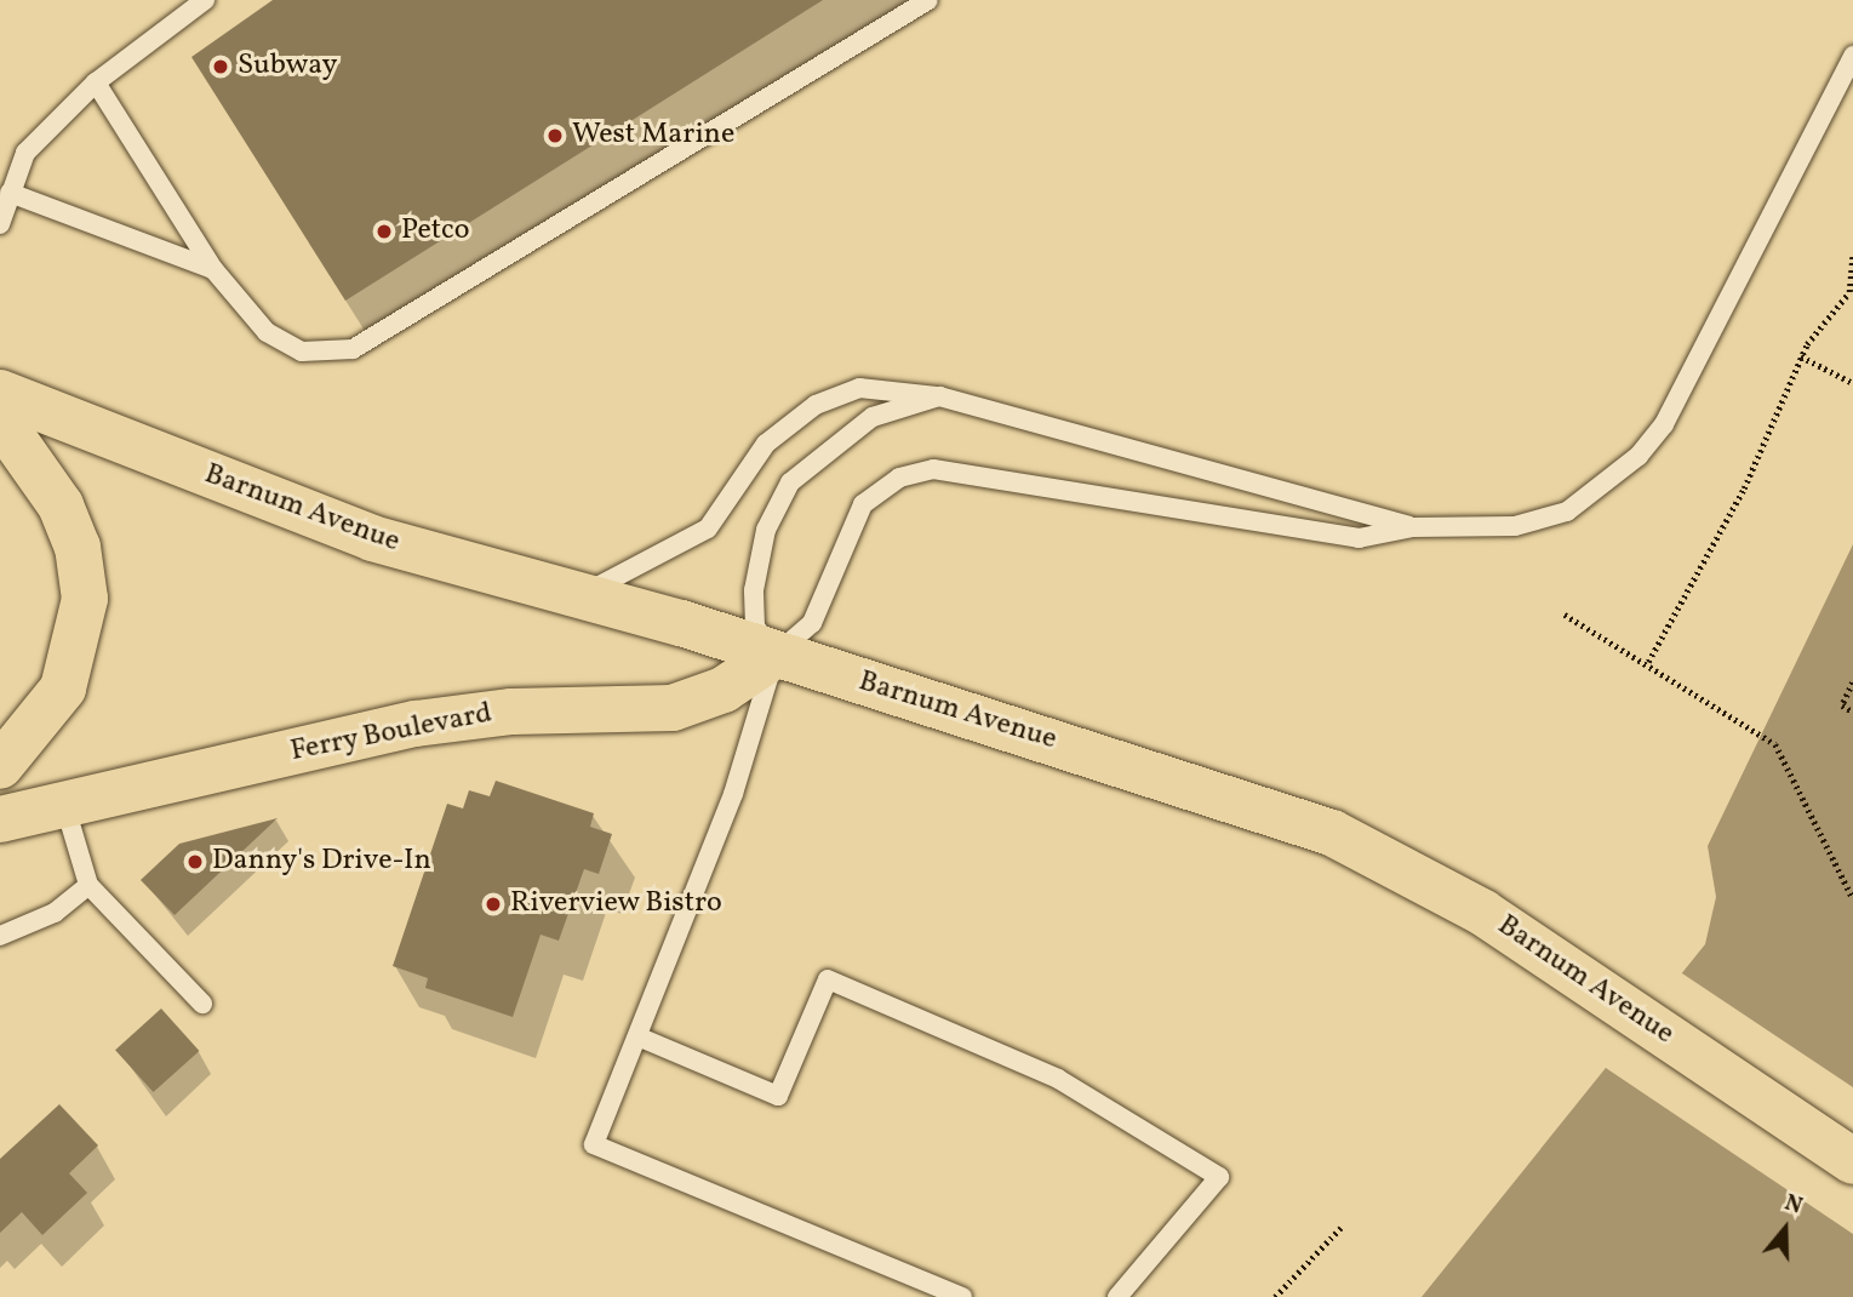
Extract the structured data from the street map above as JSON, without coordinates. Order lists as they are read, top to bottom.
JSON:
{
  "streets": {
    "main road": ["Barnum Avenue", "Ferry Boulevard"]
  },
  "crossings": [
    ["Barnum Avenue", "Ferry Boulevard"]
  ],
  "places": [
    "Subway",
    "West Marine",
    "Petco",
    "Danny's Drive-In",
    "Riverview Bistro"
  ],
  "north": "top"
}
